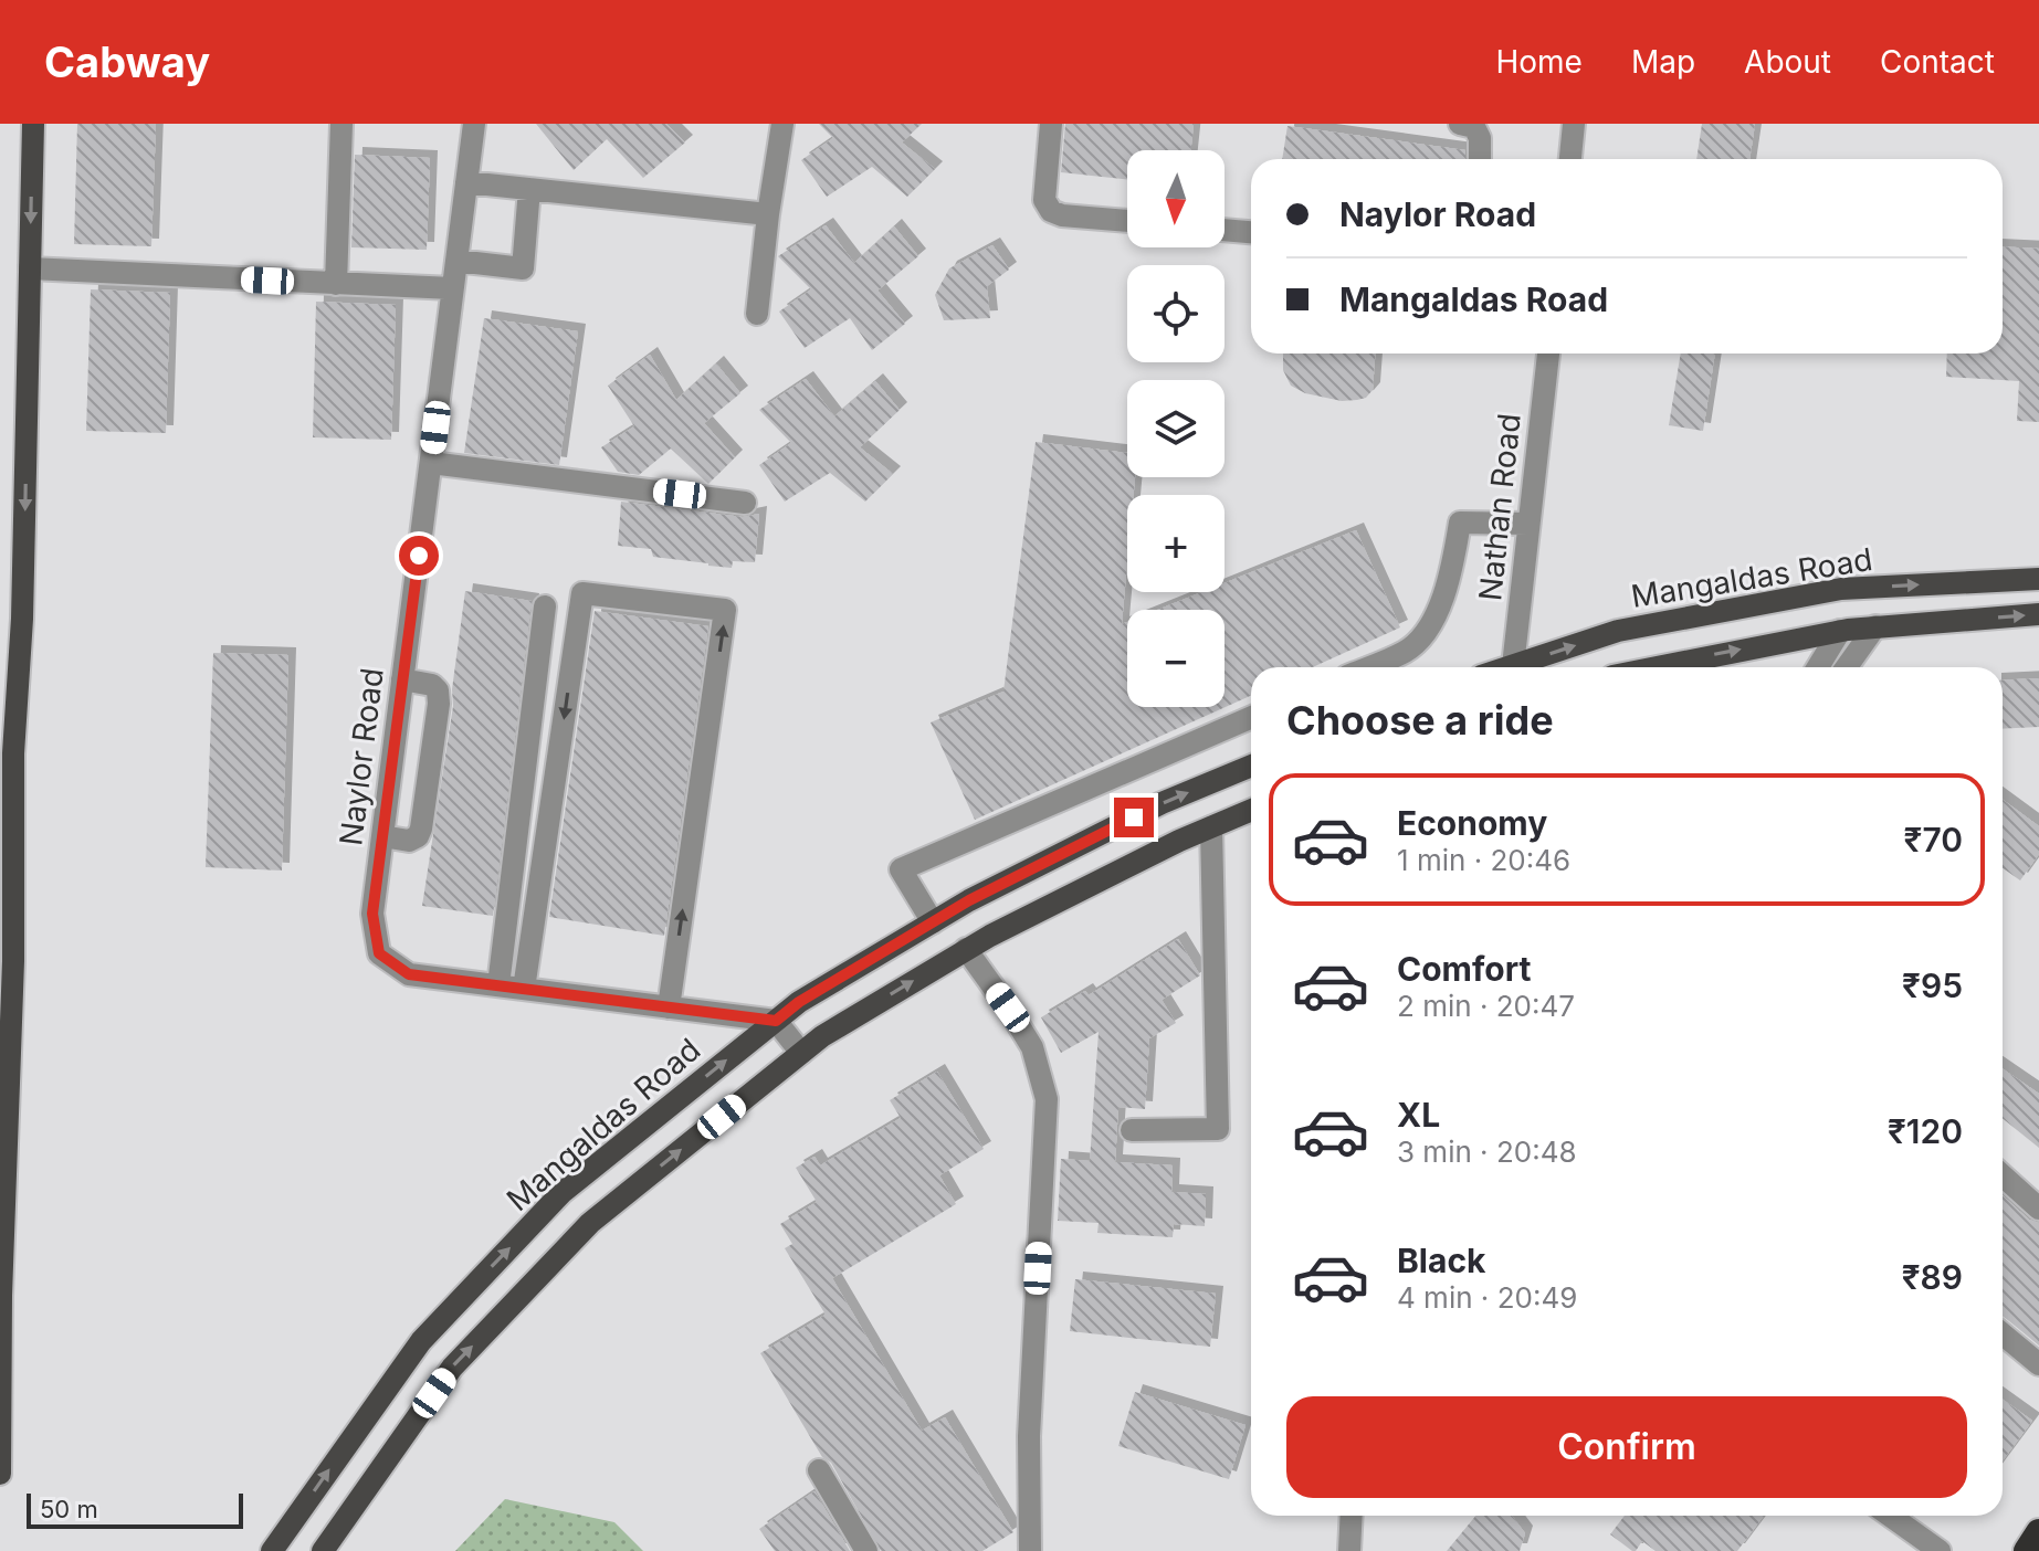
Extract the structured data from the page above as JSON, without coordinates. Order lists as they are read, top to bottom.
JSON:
{
  "streets": {
    "main road": ["Mangaldas Road"],
    "street": ["Nathan Road", "Naylor Road"]
  },
  "crossings": [
    ["Mangaldas Road", "Naylor Road"]
  ],
  "scale_bar": "50 m",
  "north": "bottom",
  "page": {
    "header": "Cabway",
    "nav": [
      "Home",
      "Map",
      "About",
      "Contact"
    ],
    "map_buttons": ["+", "−"],
    "banner": ["Naylor Road", "Mangaldas Road"],
    "heading": "Choose a ride",
    "list": [
      {
        "name": "Economy",
        "note": "1 min · 20:46",
        "value": "₹70"
      },
      {
        "name": "Comfort",
        "note": "2 min · 20:47",
        "value": "₹95"
      },
      {
        "name": "XL",
        "note": "3 min · 20:48",
        "value": "₹120"
      },
      {
        "name": "Black",
        "note": "4 min · 20:49",
        "value": "₹89"
      }
    ],
    "buttons": "Confirm",
    "scale": "50 m"
  }
}
